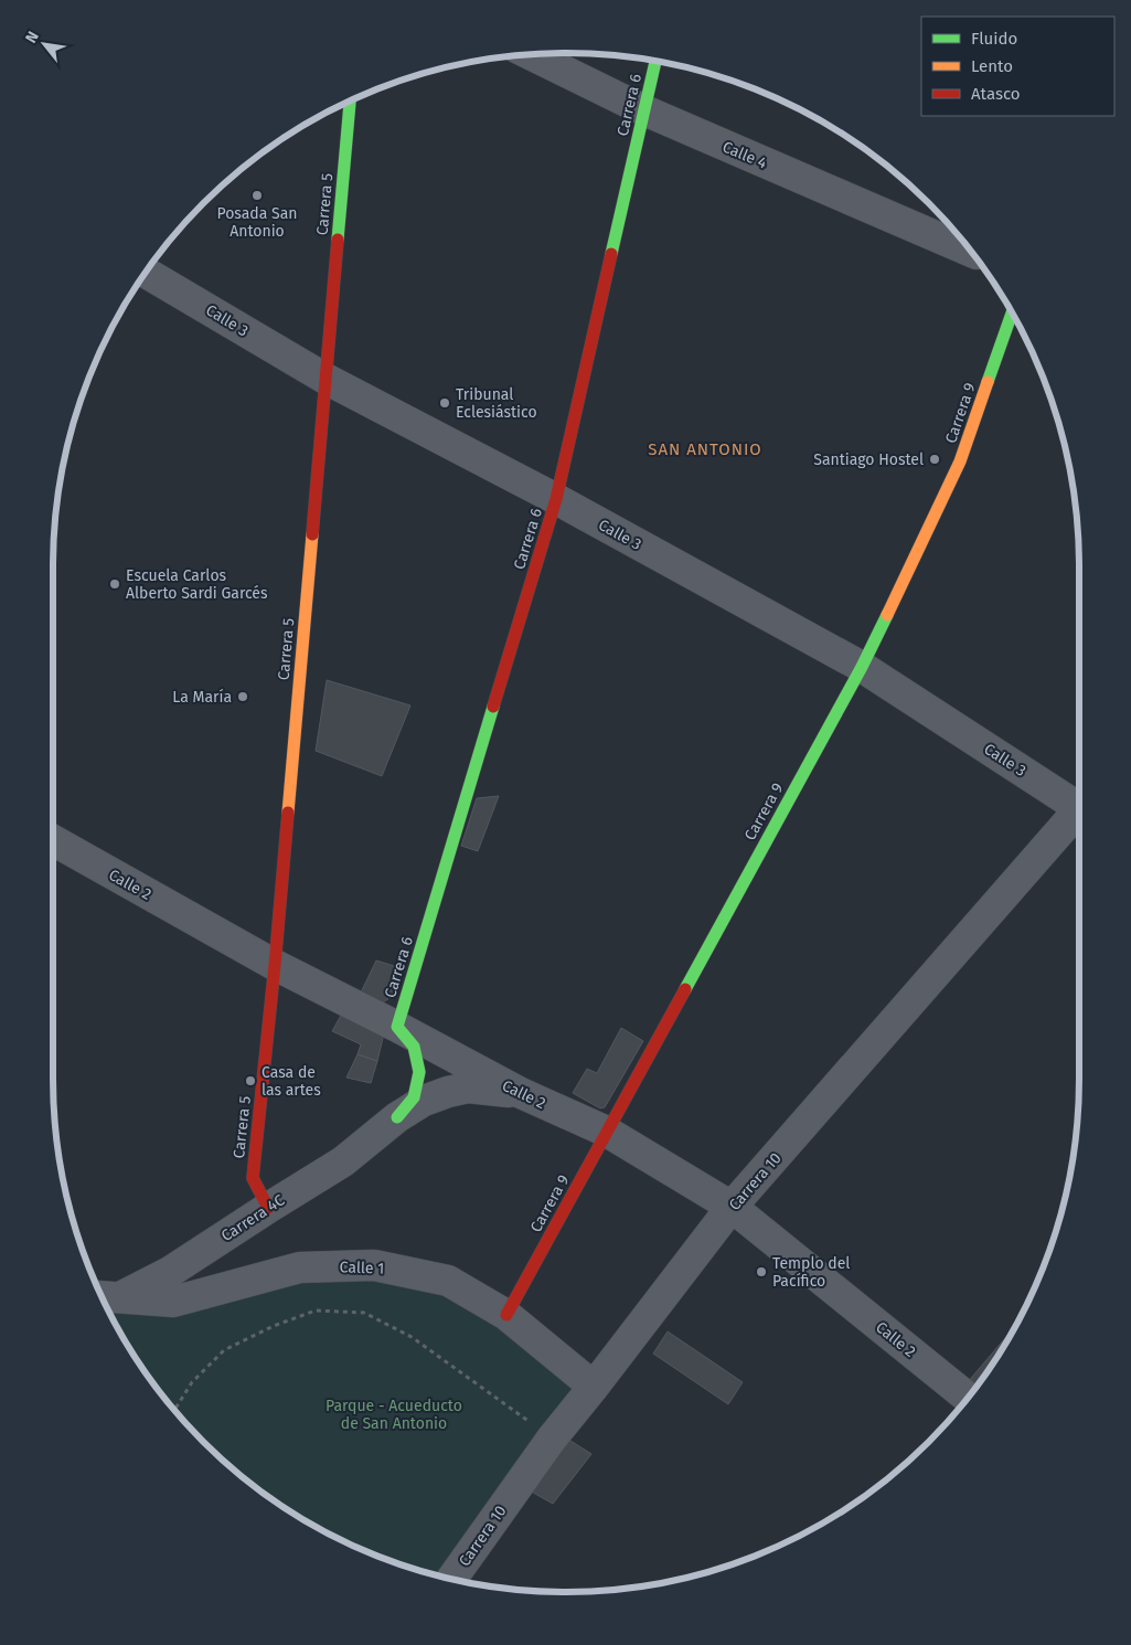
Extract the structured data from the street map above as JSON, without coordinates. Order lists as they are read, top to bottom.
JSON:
{
  "streets": {
    "street": [
      "Carrera 6",
      "Calle 4",
      "Carrera 5",
      "Calle 3",
      "Carrera 9",
      "Calle 2",
      "Carrera 10",
      "Carrera 4C",
      "Calle 1"
    ]
  },
  "crossings": [
    ["Carrera 6", "Calle 4"],
    ["Carrera 6", "Calle 3"],
    ["Carrera 6", "Calle 2"],
    ["Carrera 6", "Carrera 4C"],
    ["Carrera 5", "Calle 3"],
    ["Carrera 5", "Calle 2"],
    ["Carrera 5", "Carrera 4C"],
    ["Calle 3", "Carrera 9"],
    ["Carrera 9", "Calle 2"],
    ["Carrera 9", "Calle 1"],
    ["Calle 2", "Carrera 10"],
    ["Calle 2", "Carrera 4C"],
    ["Carrera 10", "Calle 1"],
    ["Carrera 4C", "Calle 1"]
  ],
  "districts": ["SAN ANTONIO"],
  "parks": ["Parque - Acueducto de San Antonio"],
  "places": [
    "Posada San Antonio",
    "Tribunal Eclesiástico",
    "Santiago Hostel",
    "Escuela Carlos Alberto Sardi Garcés",
    "La María",
    "Casa de las artes",
    "Templo del Pacífico"
  ],
  "legend": ["Fluido", "Lento", "Atasco"],
  "north": "top left"
}
